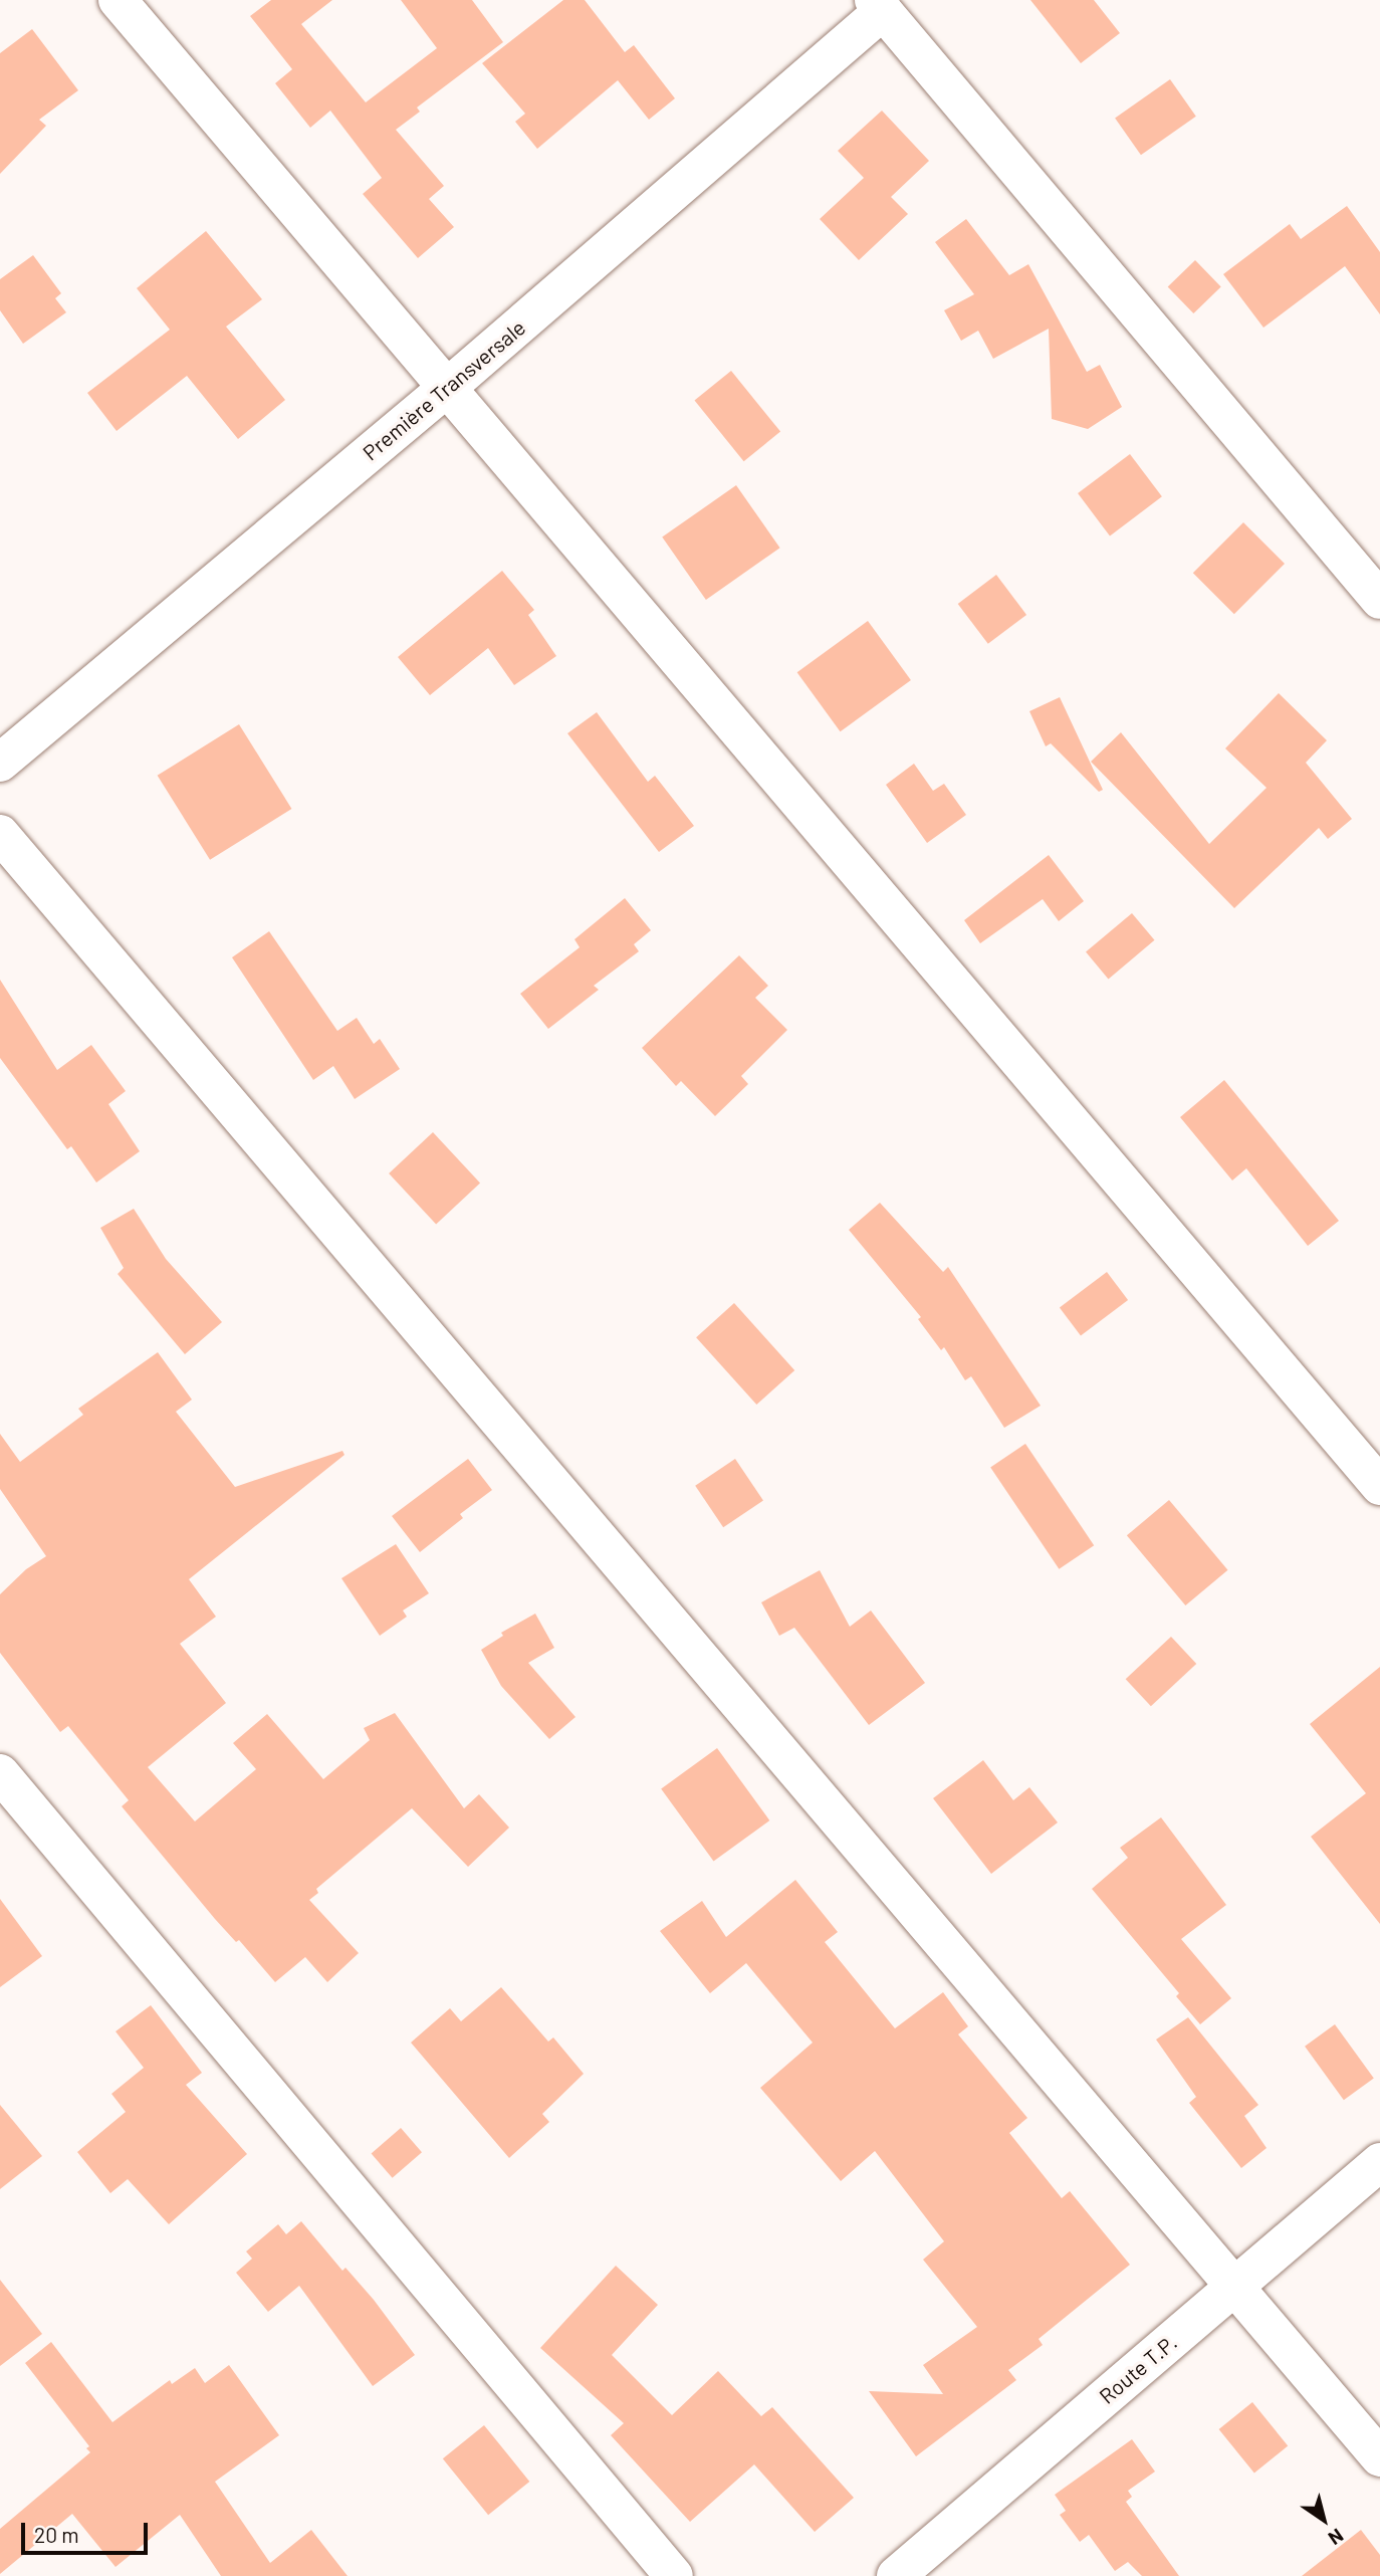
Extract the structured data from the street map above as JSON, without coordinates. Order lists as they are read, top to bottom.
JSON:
{
  "streets": {
    "street": ["Première Transversale", "Route T.P."]
  },
  "scale_bar": "20 m",
  "north": "bottom right"
}
